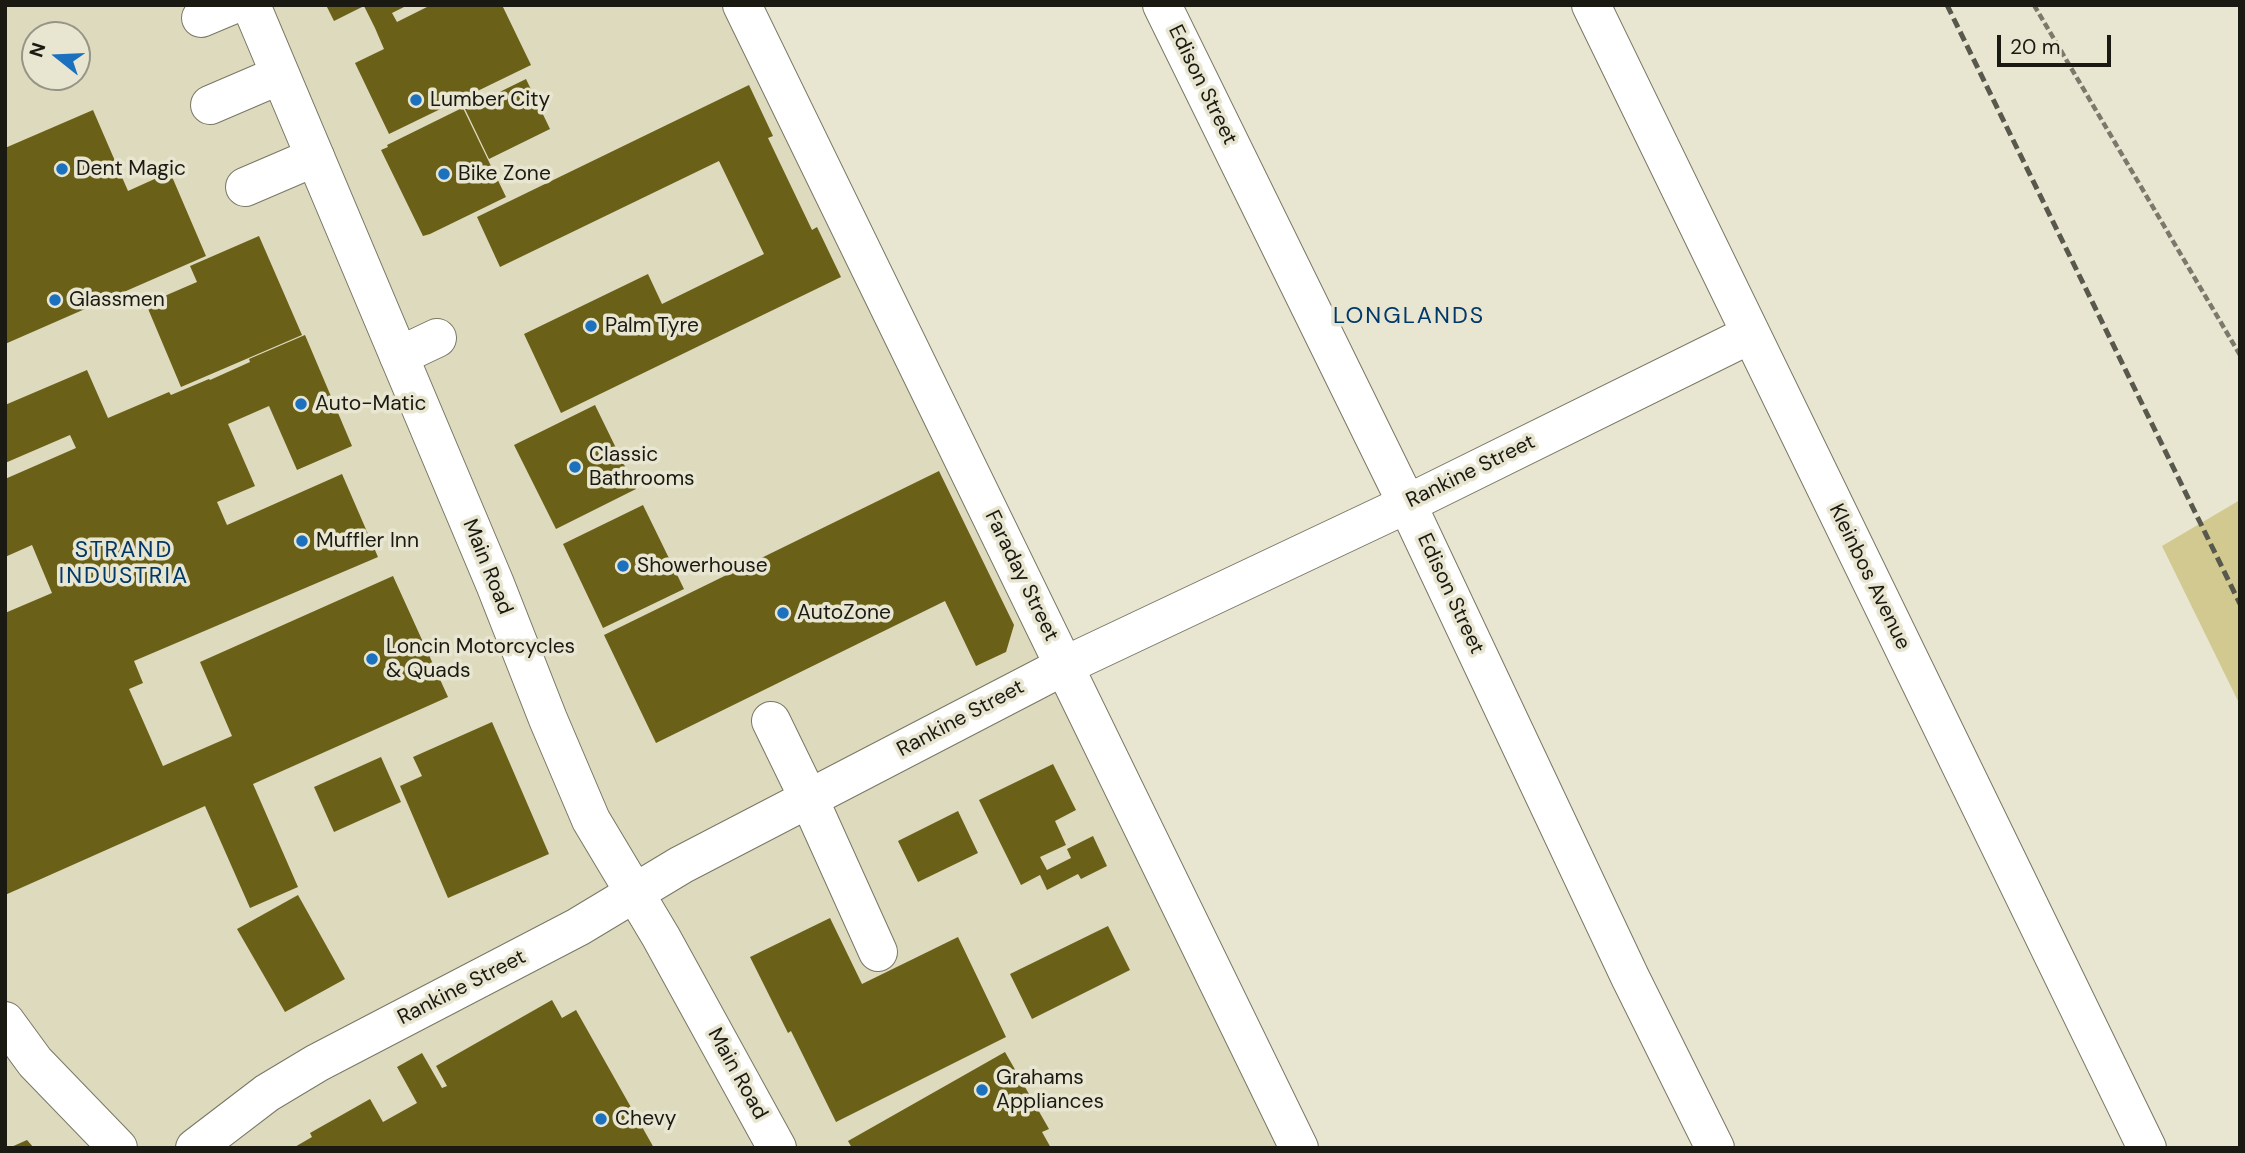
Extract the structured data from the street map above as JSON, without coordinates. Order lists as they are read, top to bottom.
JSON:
{
  "streets": {
    "street": [
      "Edison Street",
      "Rankine Street",
      "Main Road",
      "Faraday Street",
      "Kleinbos Avenue"
    ]
  },
  "crossings": [
    ["Edison Street", "Rankine Street"],
    ["Rankine Street", "Main Road"],
    ["Rankine Street", "Faraday Street"],
    ["Rankine Street", "Kleinbos Avenue"]
  ],
  "districts": ["LONGLANDS", "STRAND INDUSTRIA"],
  "places": [
    "Lumber City",
    "Dent Magic",
    "Bike Zone",
    "Glassmen",
    "Palm Tyre",
    "Auto-Matic",
    "Classic Bathrooms",
    "Muffler Inn",
    "Showerhouse",
    "AutoZone",
    "Loncin Motorcycles & Quads",
    "Grahams Appliances",
    "Chevy"
  ],
  "scale_bar": "20 m",
  "north": "left"
}
